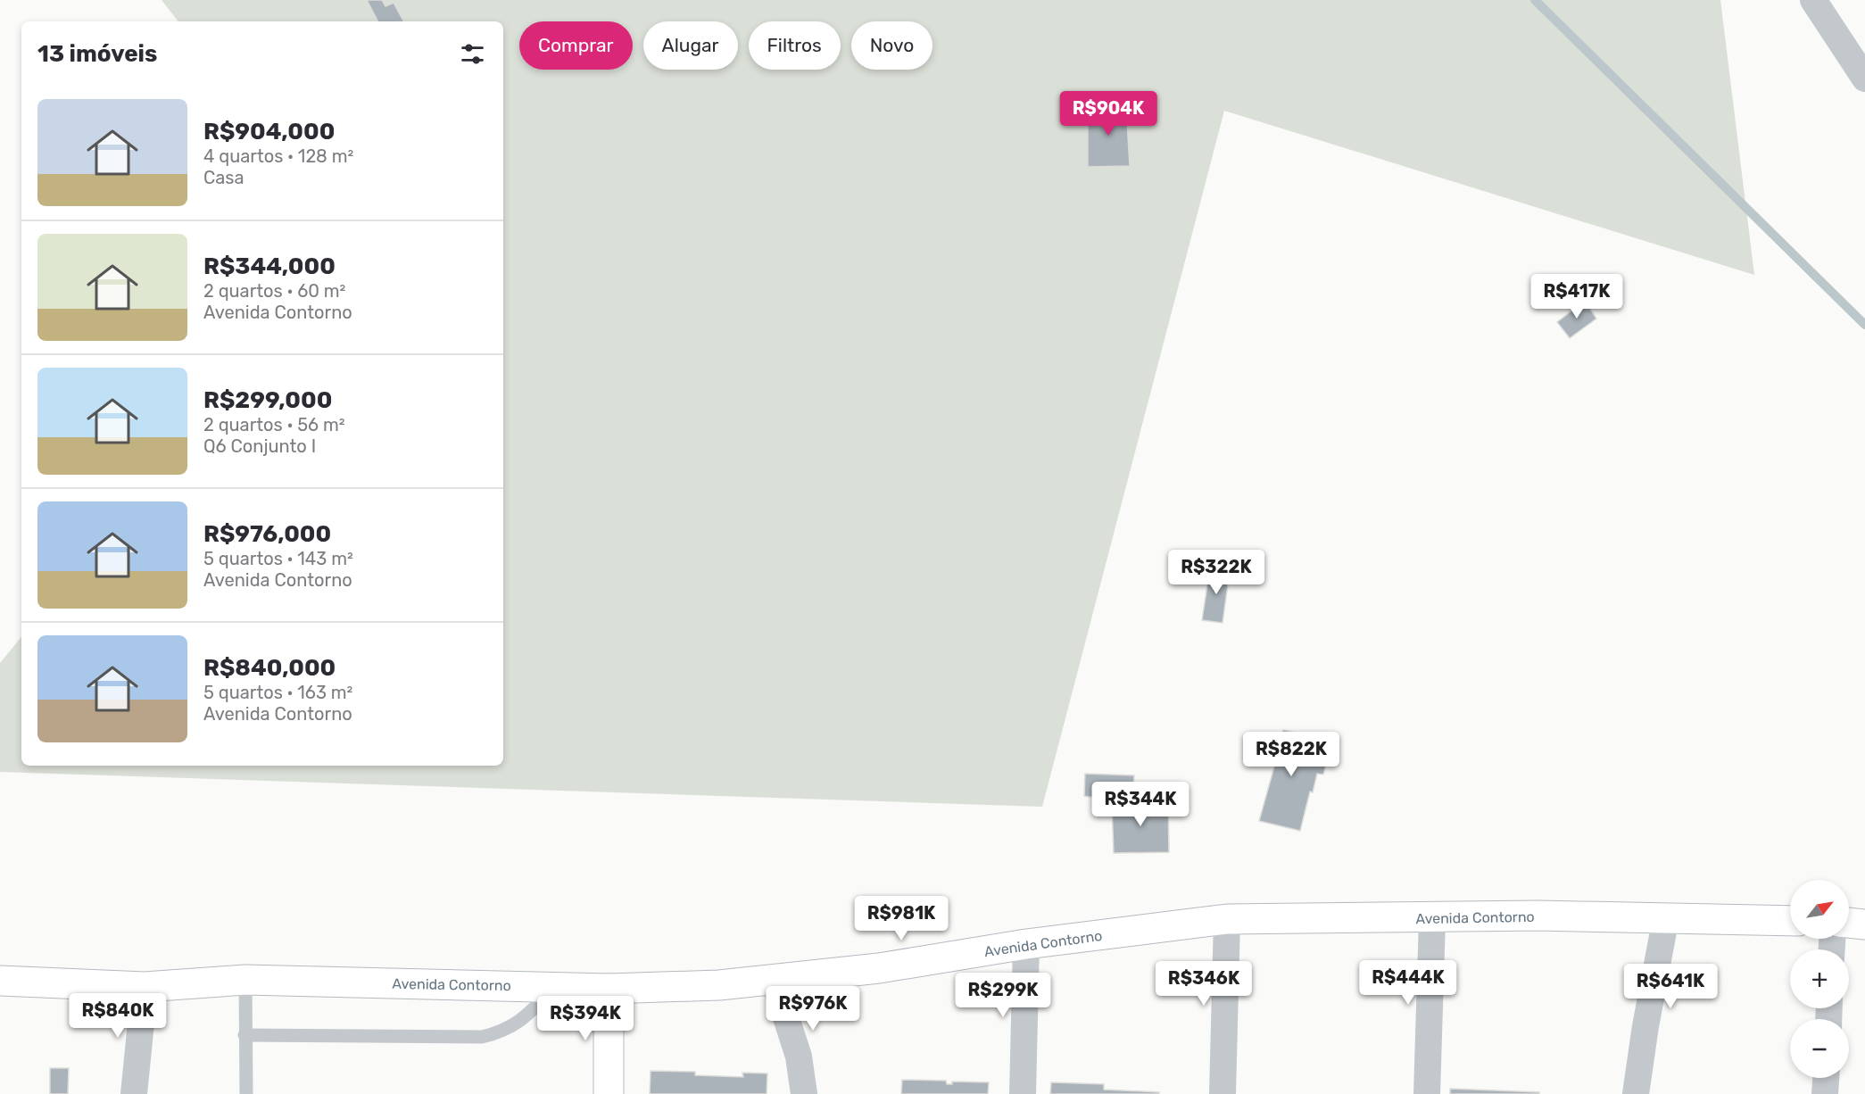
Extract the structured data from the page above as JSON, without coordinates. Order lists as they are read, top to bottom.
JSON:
{
  "streets": {
    "street": ["Avenida Contorno"]
  },
  "north": "top right",
  "page": {
    "chip": [
      "Comprar",
      "Alugar",
      "Filtros",
      "Novo"
    ],
    "heading": "13 imóveis",
    "list": [
      {
        "name": "R$904,000",
        "note": "4 quartos · 128 m² · Casa"
      },
      {
        "name": "R$344,000",
        "note": "2 quartos · 60 m² · Avenida Contorno"
      },
      {
        "name": "R$299,000",
        "note": "2 quartos · 56 m² · Q6 Conjunto I"
      },
      {
        "name": "R$976,000",
        "note": "5 quartos · 143 m² · Avenida Contorno"
      },
      {
        "name": "R$840,000",
        "note": "5 quartos · 163 m² · Avenida Contorno"
      }
    ],
    "price": [
      "R$904K",
      "R$417K",
      "R$322K",
      "R$822K",
      "R$344K",
      "R$981K",
      "R$444K",
      "R$346K",
      "R$641K",
      "R$299K",
      "R$976K",
      "R$840K",
      "R$394K"
    ],
    "map_buttons": ["+", "−"]
  }
}
